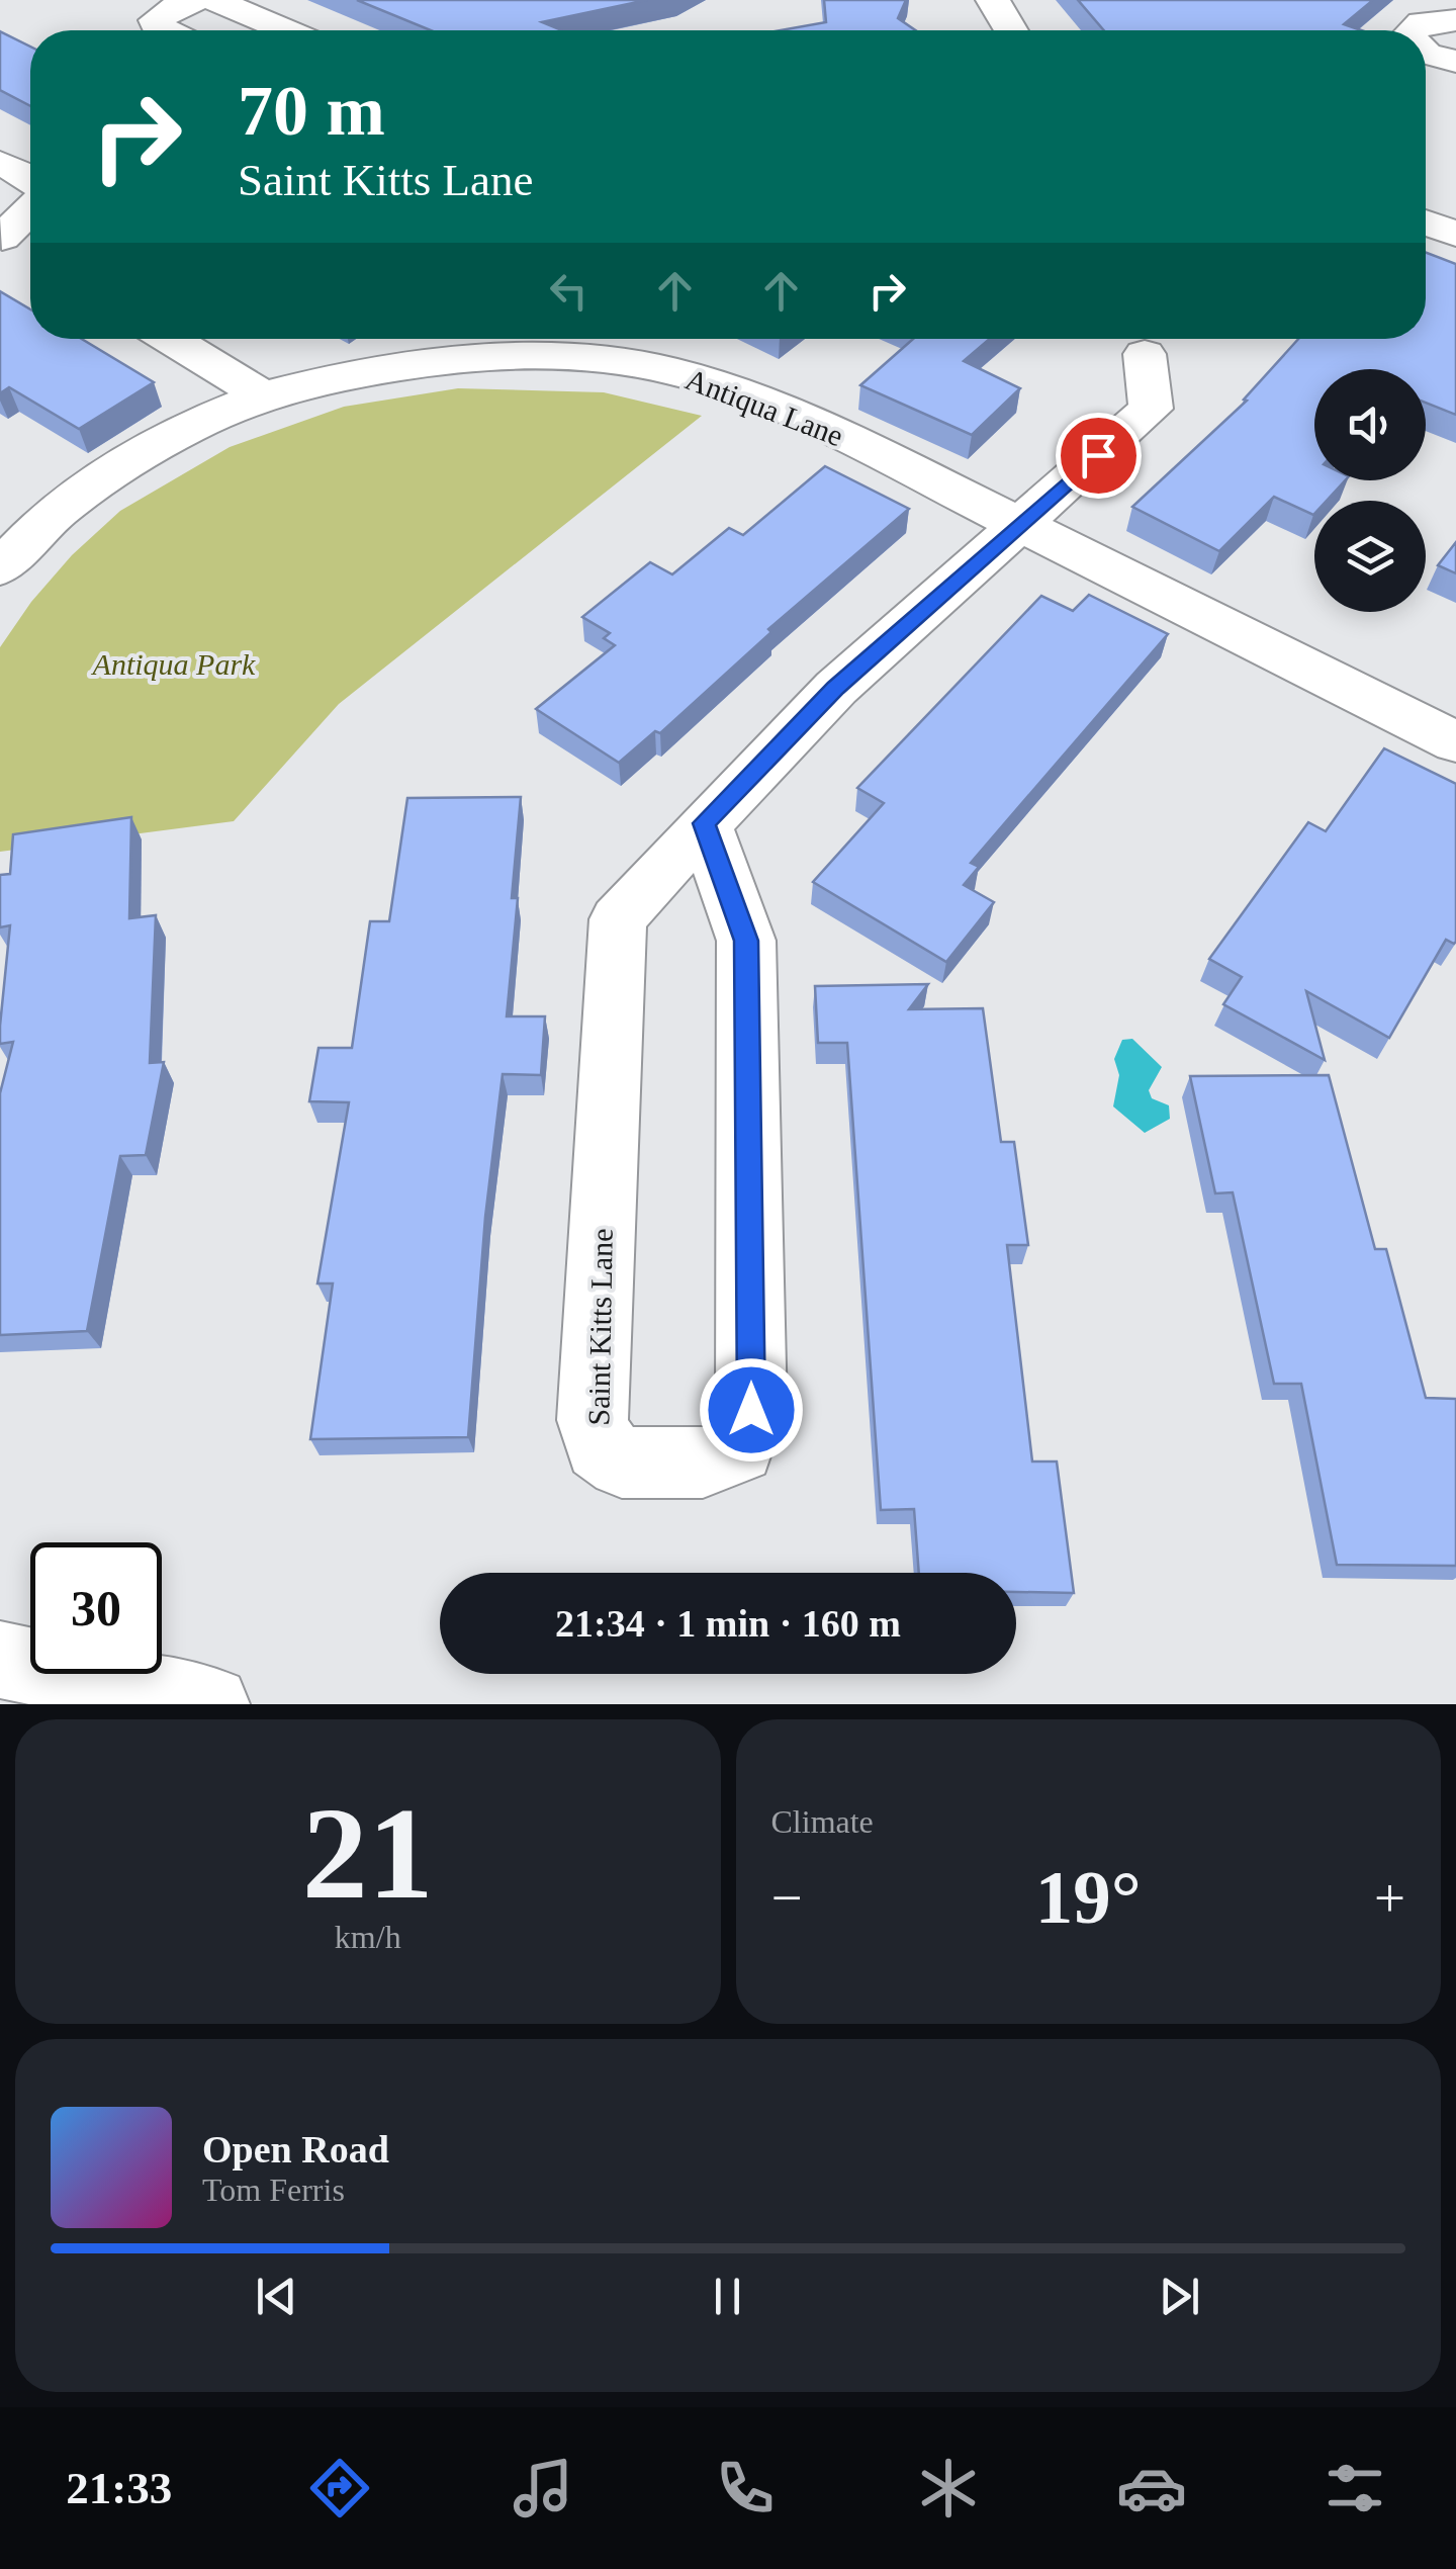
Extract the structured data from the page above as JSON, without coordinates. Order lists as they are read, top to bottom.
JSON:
{
  "streets": {
    "street": ["Antiqua Lane", "Saint Kitts Lane"]
  },
  "crossings": [
    ["Antiqua Lane", "Saint Kitts Lane"]
  ],
  "parks": ["Antiqua Park"],
  "page": {
    "turn": ["70 m", "Saint Kitts Lane"],
    "limit": "30",
    "trip": "21:34 · 1 min · 160 m",
    "tile": [
      ["21", "km/h"],
      "Climate"
    ],
    "heat": ["−", "19°", "+"],
    "song": ["Open Road", "Tom Ferris"],
    "tabs": "21:33"
  }
}
